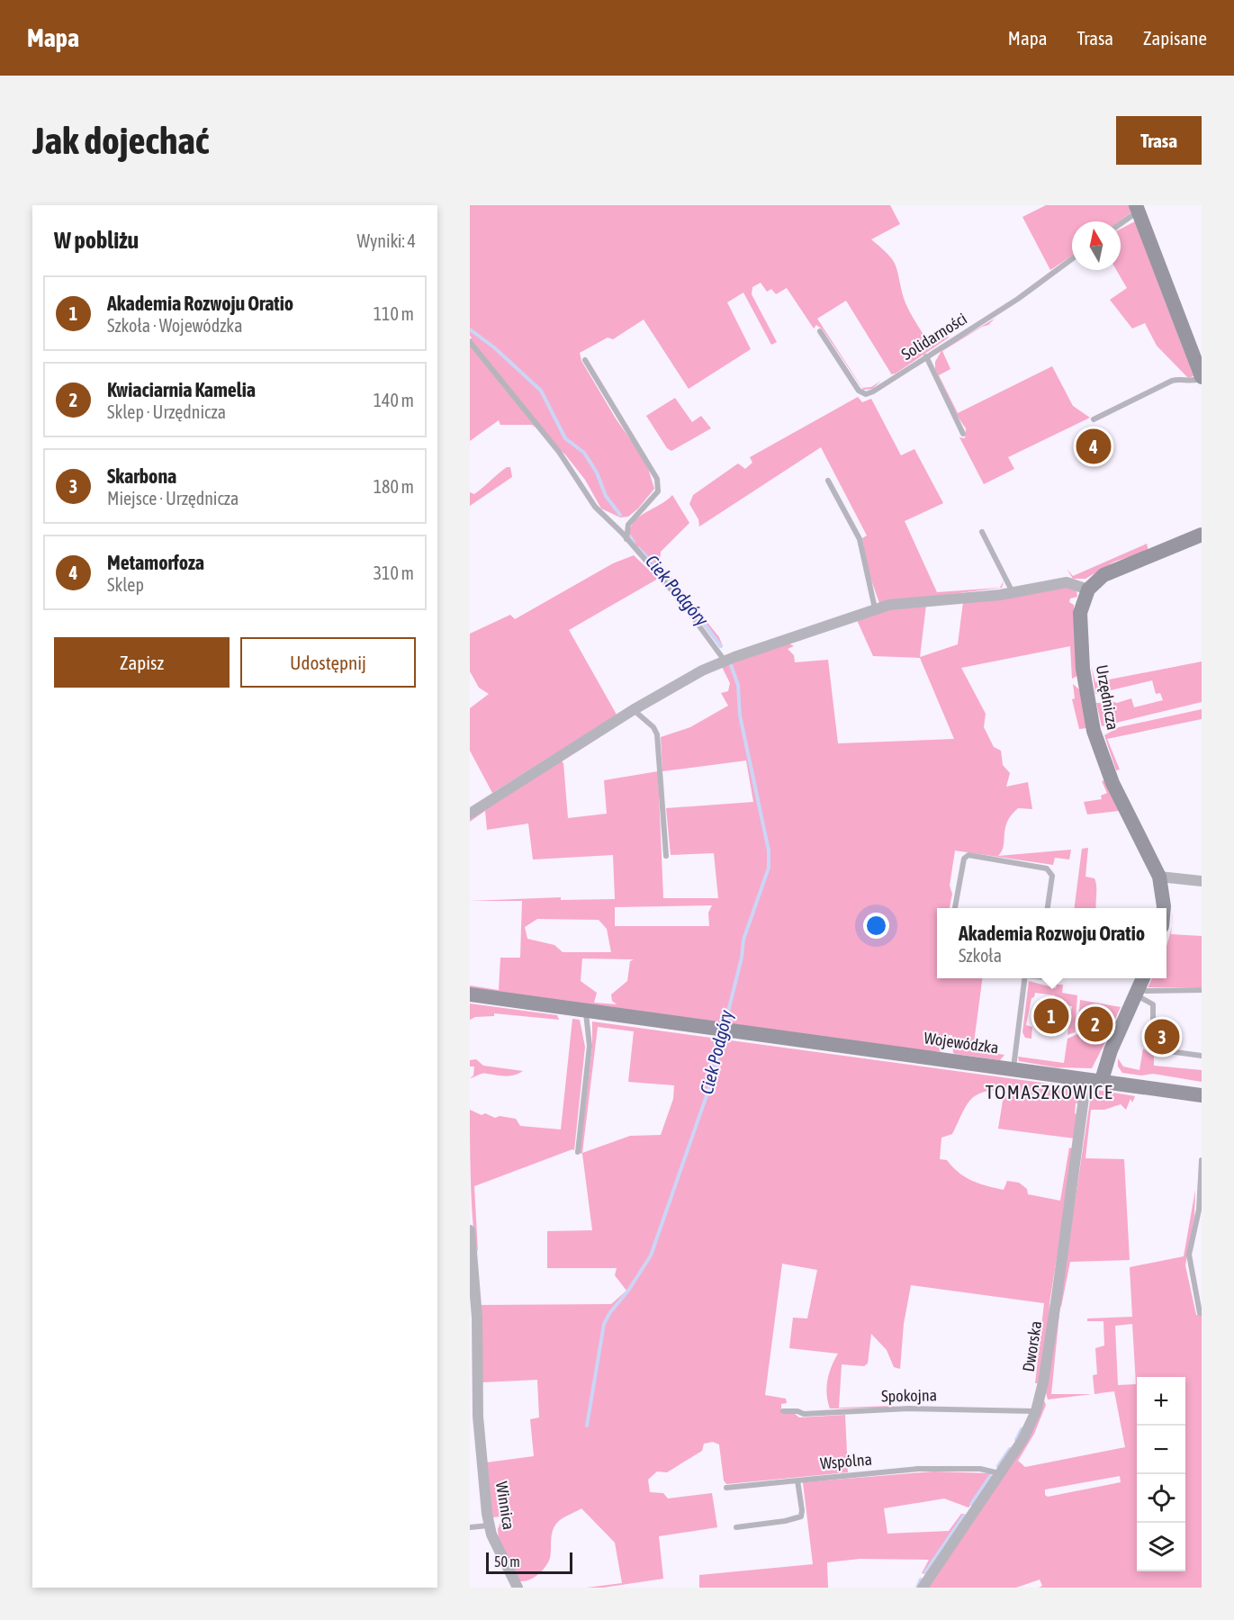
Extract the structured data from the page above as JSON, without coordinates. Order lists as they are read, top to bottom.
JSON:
{
  "streets": {
    "street": [
      "Urzędnicza",
      "Wojewódzka",
      "Dworska",
      "Winnica"
    ],
    "lane": ["Solidarności", "Spokojna", "Wspólna"]
  },
  "crossings": [
    ["Wojewódzka", "Dworska"],
    ["Dworska", "Spokojna"],
    ["Dworska", "Wspólna"]
  ],
  "districts": ["TOMASZKOWICE"],
  "water": ["Ciek Podgóry"],
  "scale_bar": "50 m",
  "north": "top",
  "page": {
    "header": "Mapa",
    "nav": ["Mapa", "Trasa", "Zapisane"],
    "buttons": [
      "Trasa",
      ["Zapisz", "Udostępnij"]
    ],
    "title": "Jak dojechać",
    "heading": ["W pobliżu", "Wyniki: 4"],
    "list": [
      {
        "mark": "1",
        "name": "Akademia Rozwoju Oratio",
        "note": "Szkoła · Wojewódzka",
        "value": "110 m"
      },
      {
        "mark": "2",
        "name": "Kwiaciarnia Kamelia",
        "note": "Sklep · Urzędnicza",
        "value": "140 m"
      },
      {
        "mark": "3",
        "name": "Skarbona",
        "note": "Miejsce · Urzędnicza",
        "value": "180 m"
      },
      {
        "mark": "4",
        "name": "Metamorfoza",
        "note": "Sklep",
        "value": "310 m"
      }
    ],
    "pins": [
      "4",
      "1",
      "2",
      "3"
    ],
    "popup": ["Akademia Rozwoju Oratio", "Szkoła"],
    "map_buttons": ["+", "−"],
    "scale": "50 m"
  }
}
